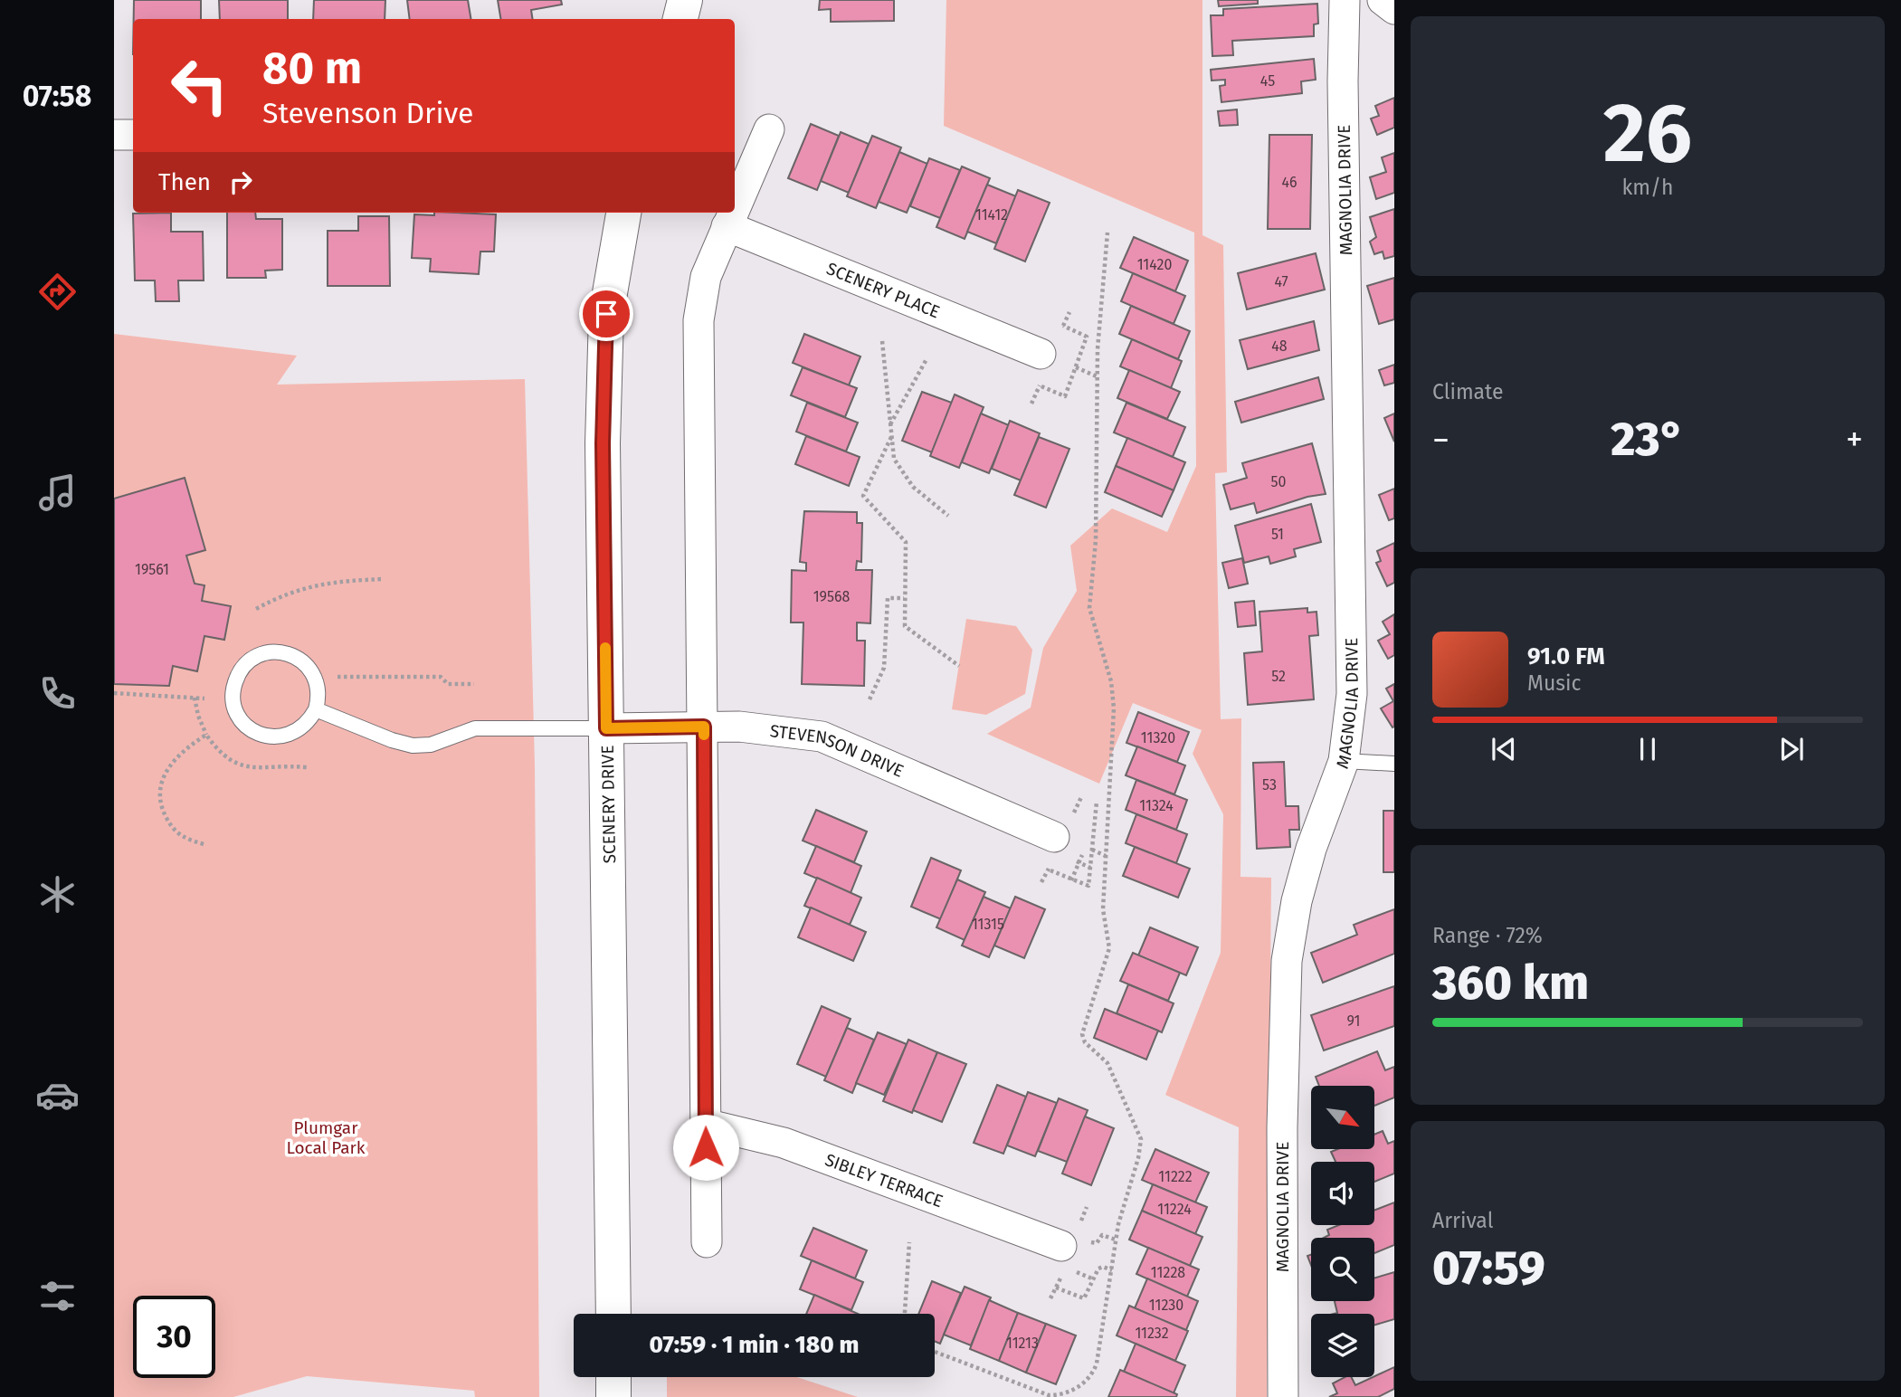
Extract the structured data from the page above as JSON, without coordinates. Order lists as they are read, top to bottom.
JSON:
{
  "streets": {
    "street": [
      "MAGNOLIA DRIVE",
      "SCENERY PLACE",
      "STEVENSON DRIVE",
      "SCENERY DRIVE",
      "SIBLEY TERRACE"
    ]
  },
  "crossings": [
    ["STEVENSON DRIVE", "SCENERY DRIVE"]
  ],
  "parks": ["Plumgar Local Park"],
  "house_numbers": [
    "45",
    "46",
    "11412",
    "11420",
    "47",
    "48",
    "50",
    "51",
    "19561",
    "19568",
    "52",
    "11320",
    "53",
    "11324",
    "11315",
    "91",
    "11222",
    "11224",
    "11228",
    "11230",
    "11232",
    "11213"
  ],
  "north": "bottom right",
  "page": {
    "tabs": "07:58",
    "tile": [
      ["26", "km/h"],
      "Climate",
      ["Range · 72%", "360 km"],
      ["Arrival", "07:59"]
    ],
    "turn": ["80 m", "Stevenson Drive"],
    "then": "Then",
    "heat": ["−", "23°", "+"],
    "song": ["91.0 FM", "Music"],
    "limit": "30",
    "trip": "07:59 · 1 min · 180 m"
  }
}
